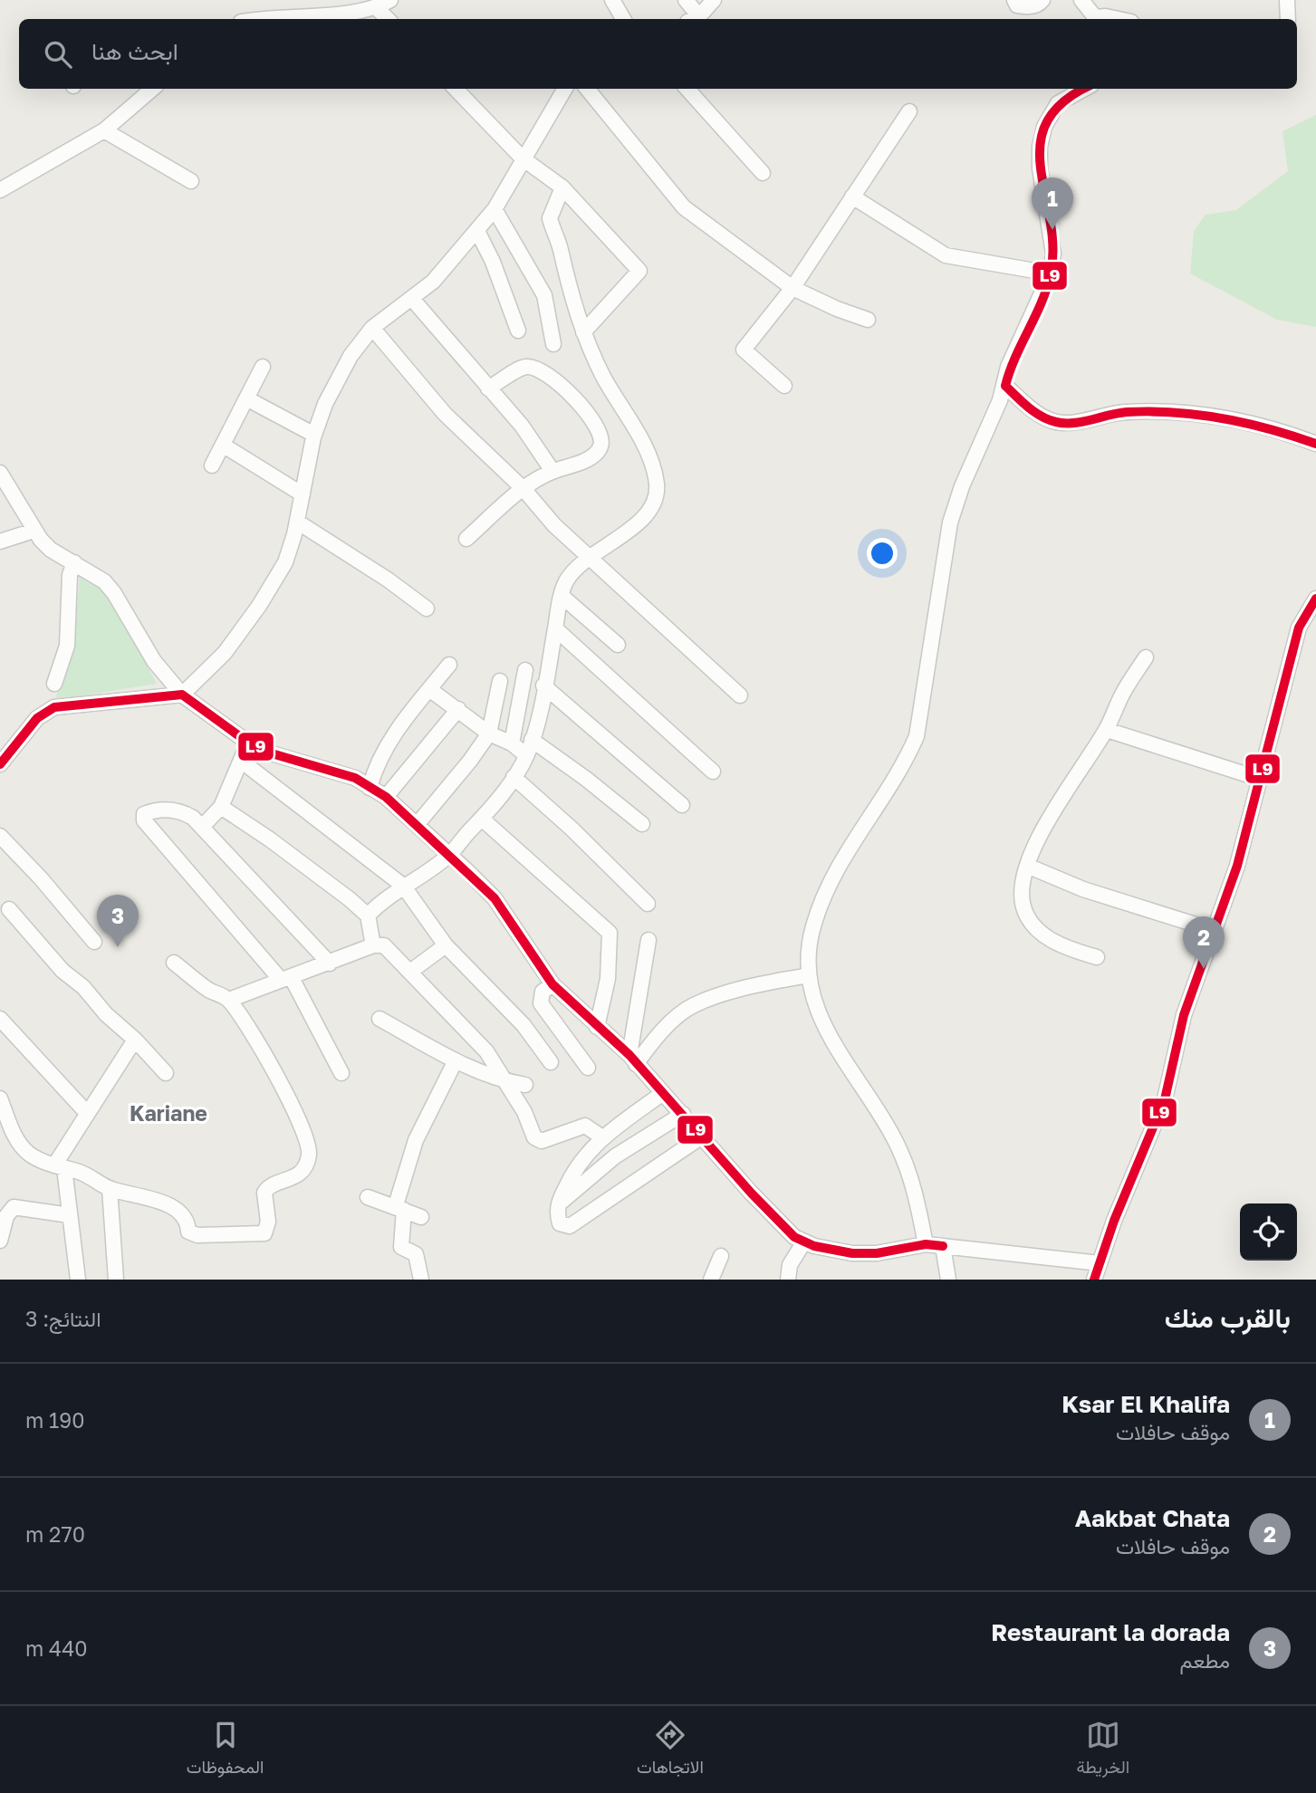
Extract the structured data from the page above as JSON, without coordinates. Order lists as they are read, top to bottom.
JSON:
{
  "districts": ["Kariane"],
  "lines": ["transit line L9"],
  "page": {
    "search": "ابحث هنا",
    "pins": ["1", "3", "2"],
    "heading": ["بالقرب منك", "النتائج: 3"],
    "list": [
      {
        "mark": "1",
        "name": "Ksar El Khalifa",
        "note": "موقف حافلات",
        "value": "190 m"
      },
      {
        "mark": "2",
        "name": "Aakbat Chata",
        "note": "موقف حافلات",
        "value": "270 m"
      },
      {
        "mark": "3",
        "name": "Restaurant la dorada",
        "note": "مطعم",
        "value": "440 m"
      }
    ],
    "nav": ["الخريطة", "الاتجاهات", "المحفوظات"]
  }
}
